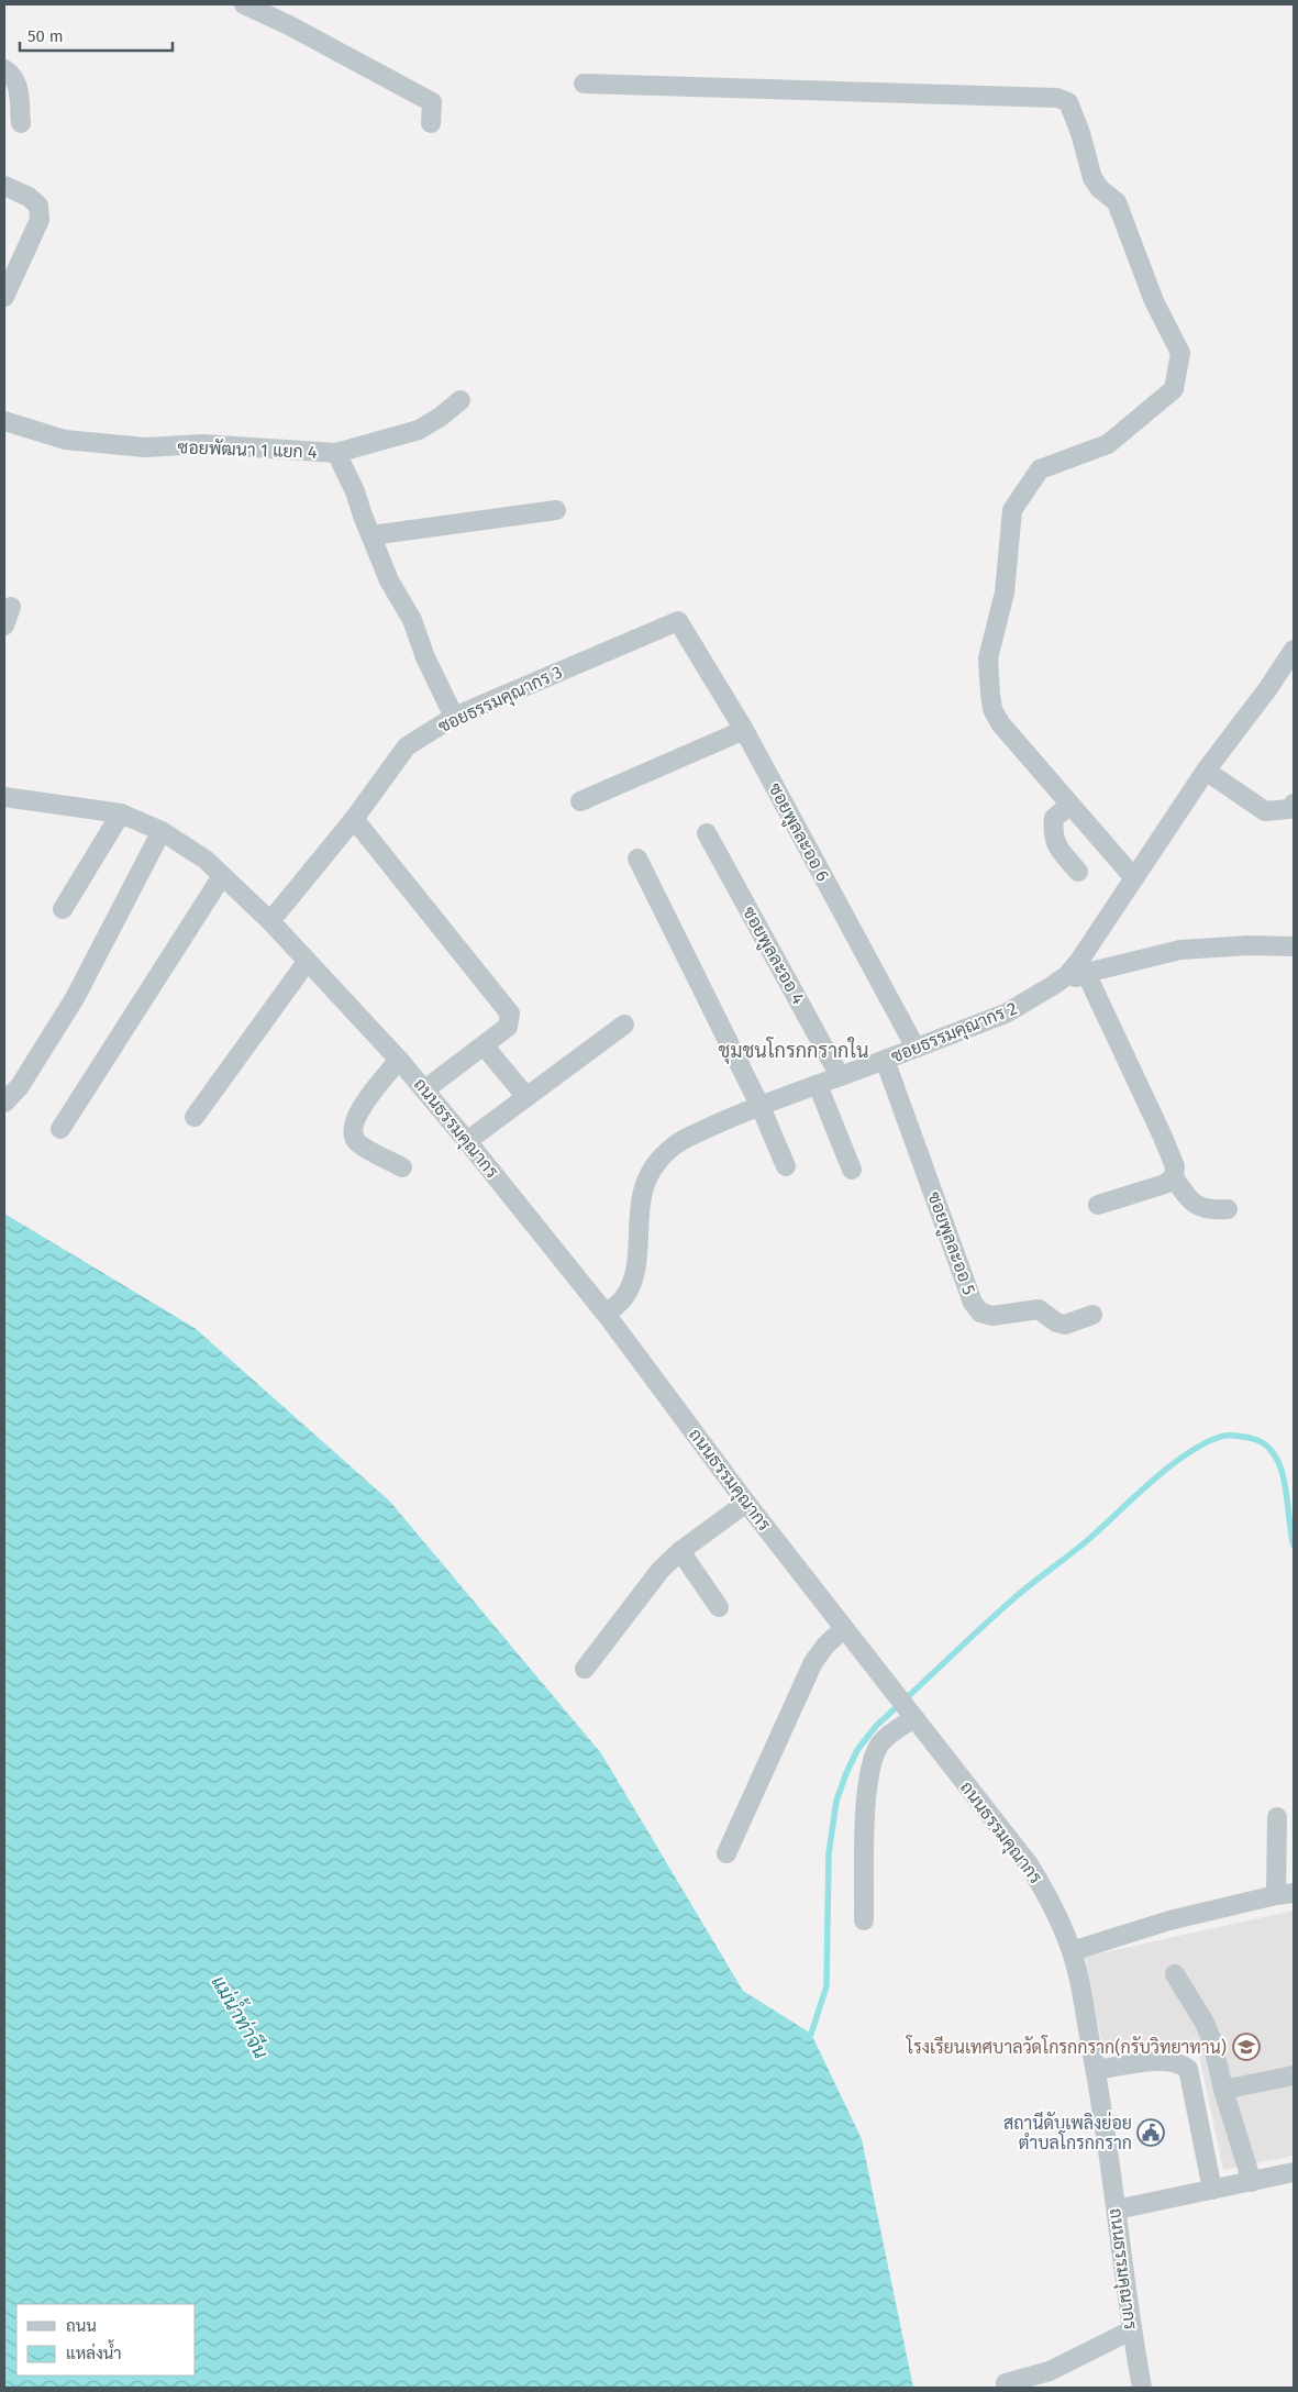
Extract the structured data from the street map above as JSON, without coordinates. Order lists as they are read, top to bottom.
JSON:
{
  "streets": {
    "street": [
      "ซอยพัฒนา 1 แยก 4",
      "ซอยธรรมคุณากร 3",
      "ซอยพูลละออ 6",
      "ซอยพูลละออ 4",
      "ซอยธรรมคุณากร 2",
      "ถนนธรรมคุณากร",
      "ซอยพูลละออ 5"
    ]
  },
  "crossings": [
    ["ซอยพัฒนา 1 แยก 4", "ซอยธรรมคุณากร 3"],
    ["ซอยธรรมคุณากร 3", "ซอยพูลละออ 6"],
    ["ซอยธรรมคุณากร 3", "ถนนธรรมคุณากร"],
    ["ซอยพูลละออ 6", "ซอยธรรมคุณากร 2"],
    ["ซอยพูลละออ 4", "ซอยธรรมคุณากร 2"],
    ["ซอยธรรมคุณากร 2", "ถนนธรรมคุณากร"],
    ["ซอยธรรมคุณากร 2", "ซอยพูลละออ 5"]
  ],
  "districts": ["ชุมชนโกรกกรากใน"],
  "water": ["แม่น้ำท่าจีน"],
  "places": {
    "school or university": ["โรงเรียนเทศบาลวัดโกรกกราก(กรับวิทยาทาน)"],
    "public building": ["สถานีดับเพลิงย่อย ตำบลโกรกกราก"]
  },
  "legend": ["ถนน", "แหล่งน้ำ"],
  "scale_bar": "50 m"
}
